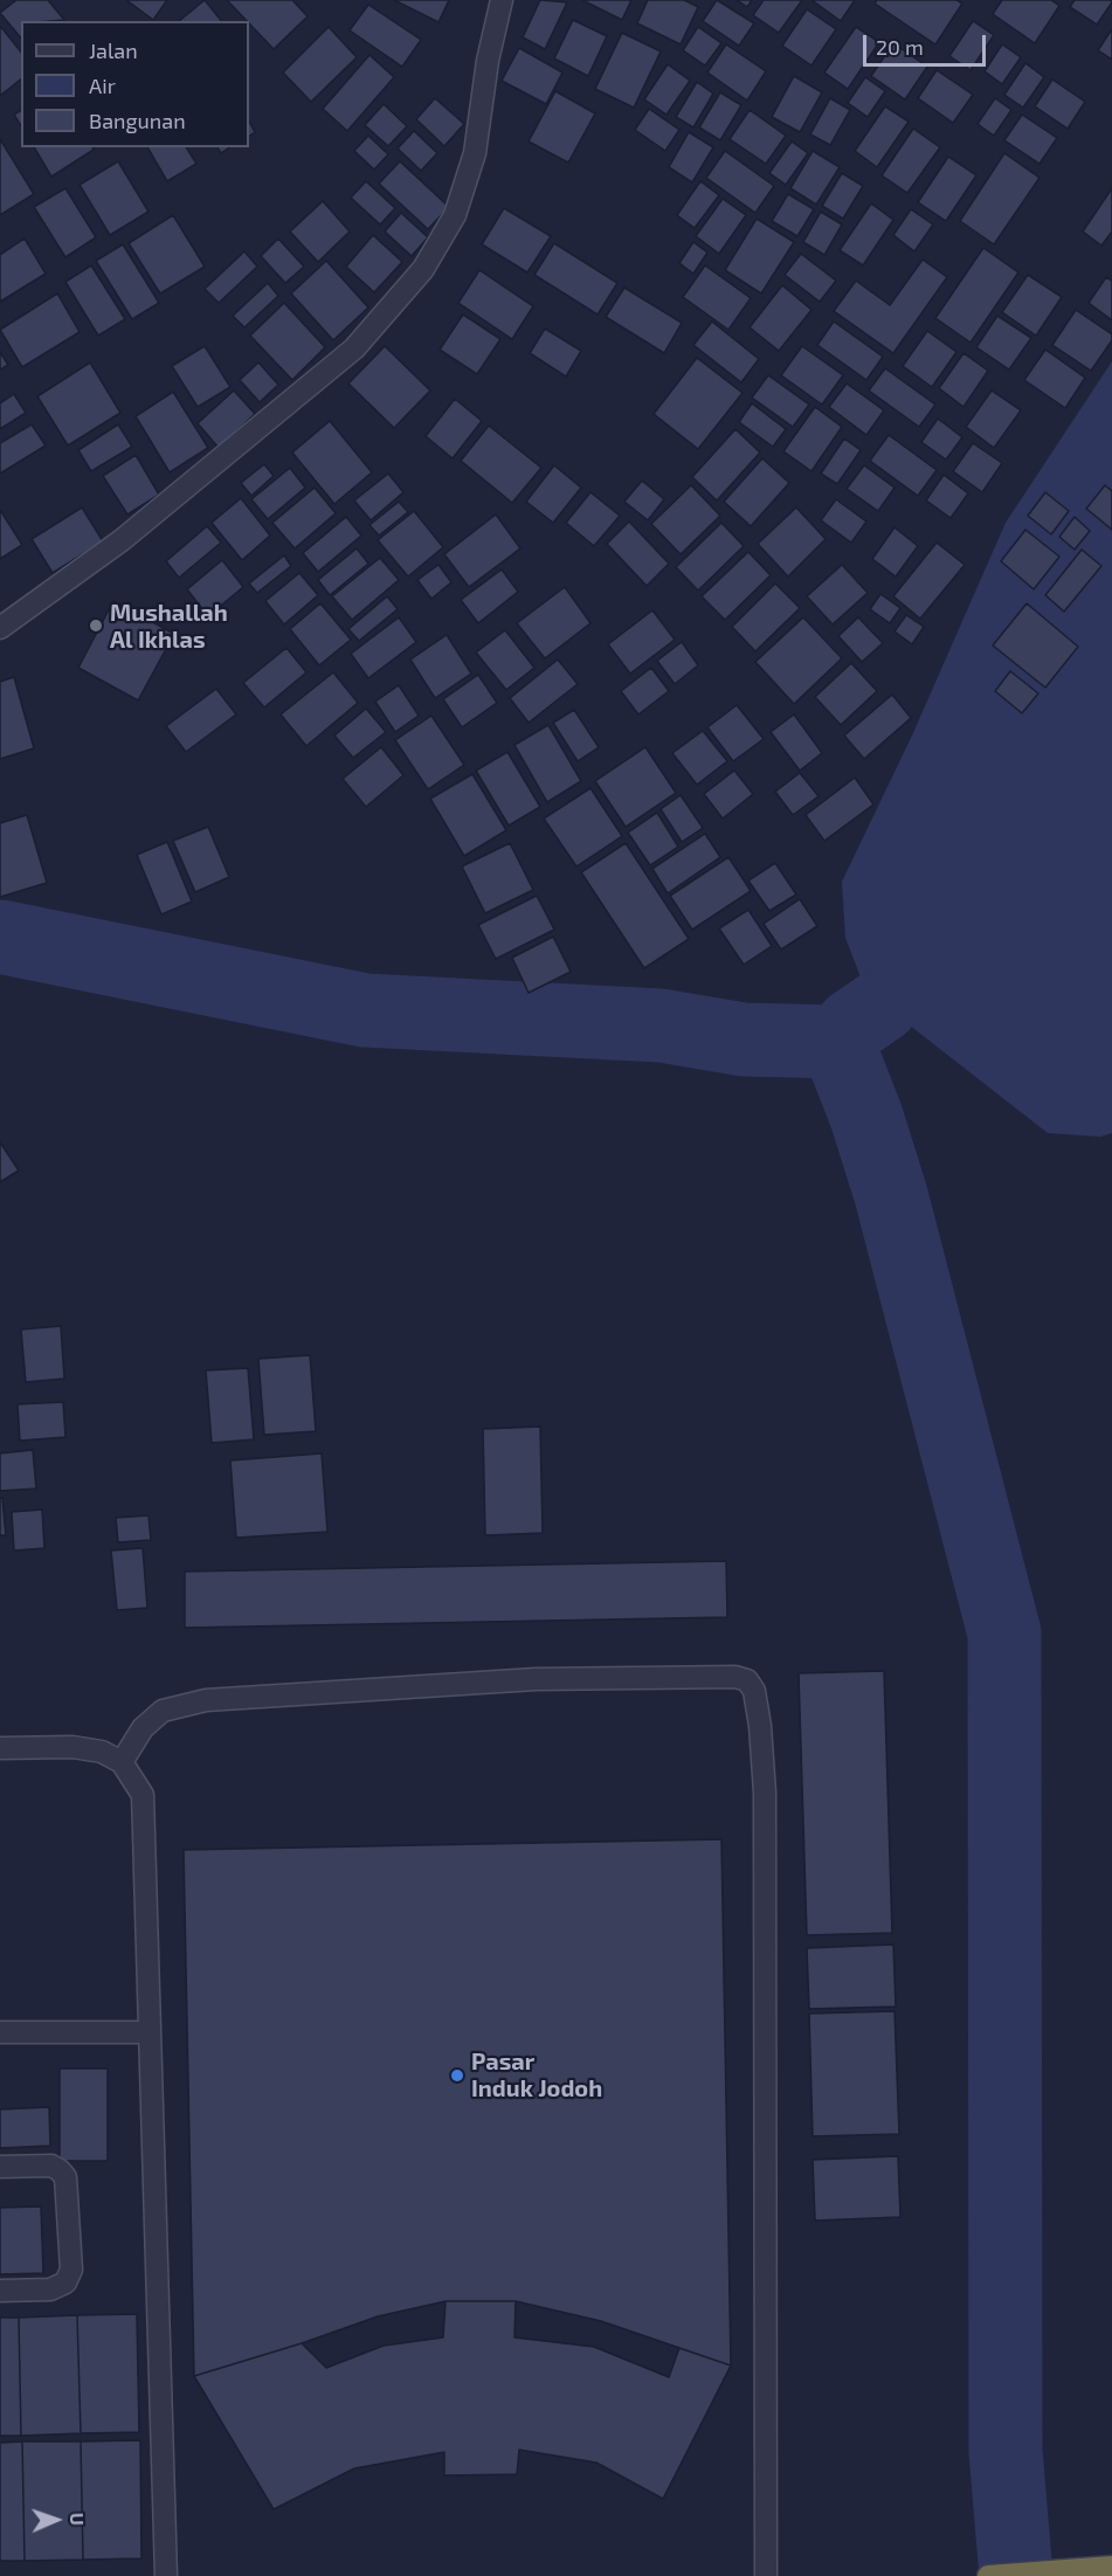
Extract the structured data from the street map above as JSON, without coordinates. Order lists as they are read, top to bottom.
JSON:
{
  "places": ["Mushallah Al Ikhlas", "Pasar Induk Jodoh"],
  "legend": ["Jalan", "Air", "Bangunan"],
  "scale_bar": "20 m",
  "north": "right"
}
